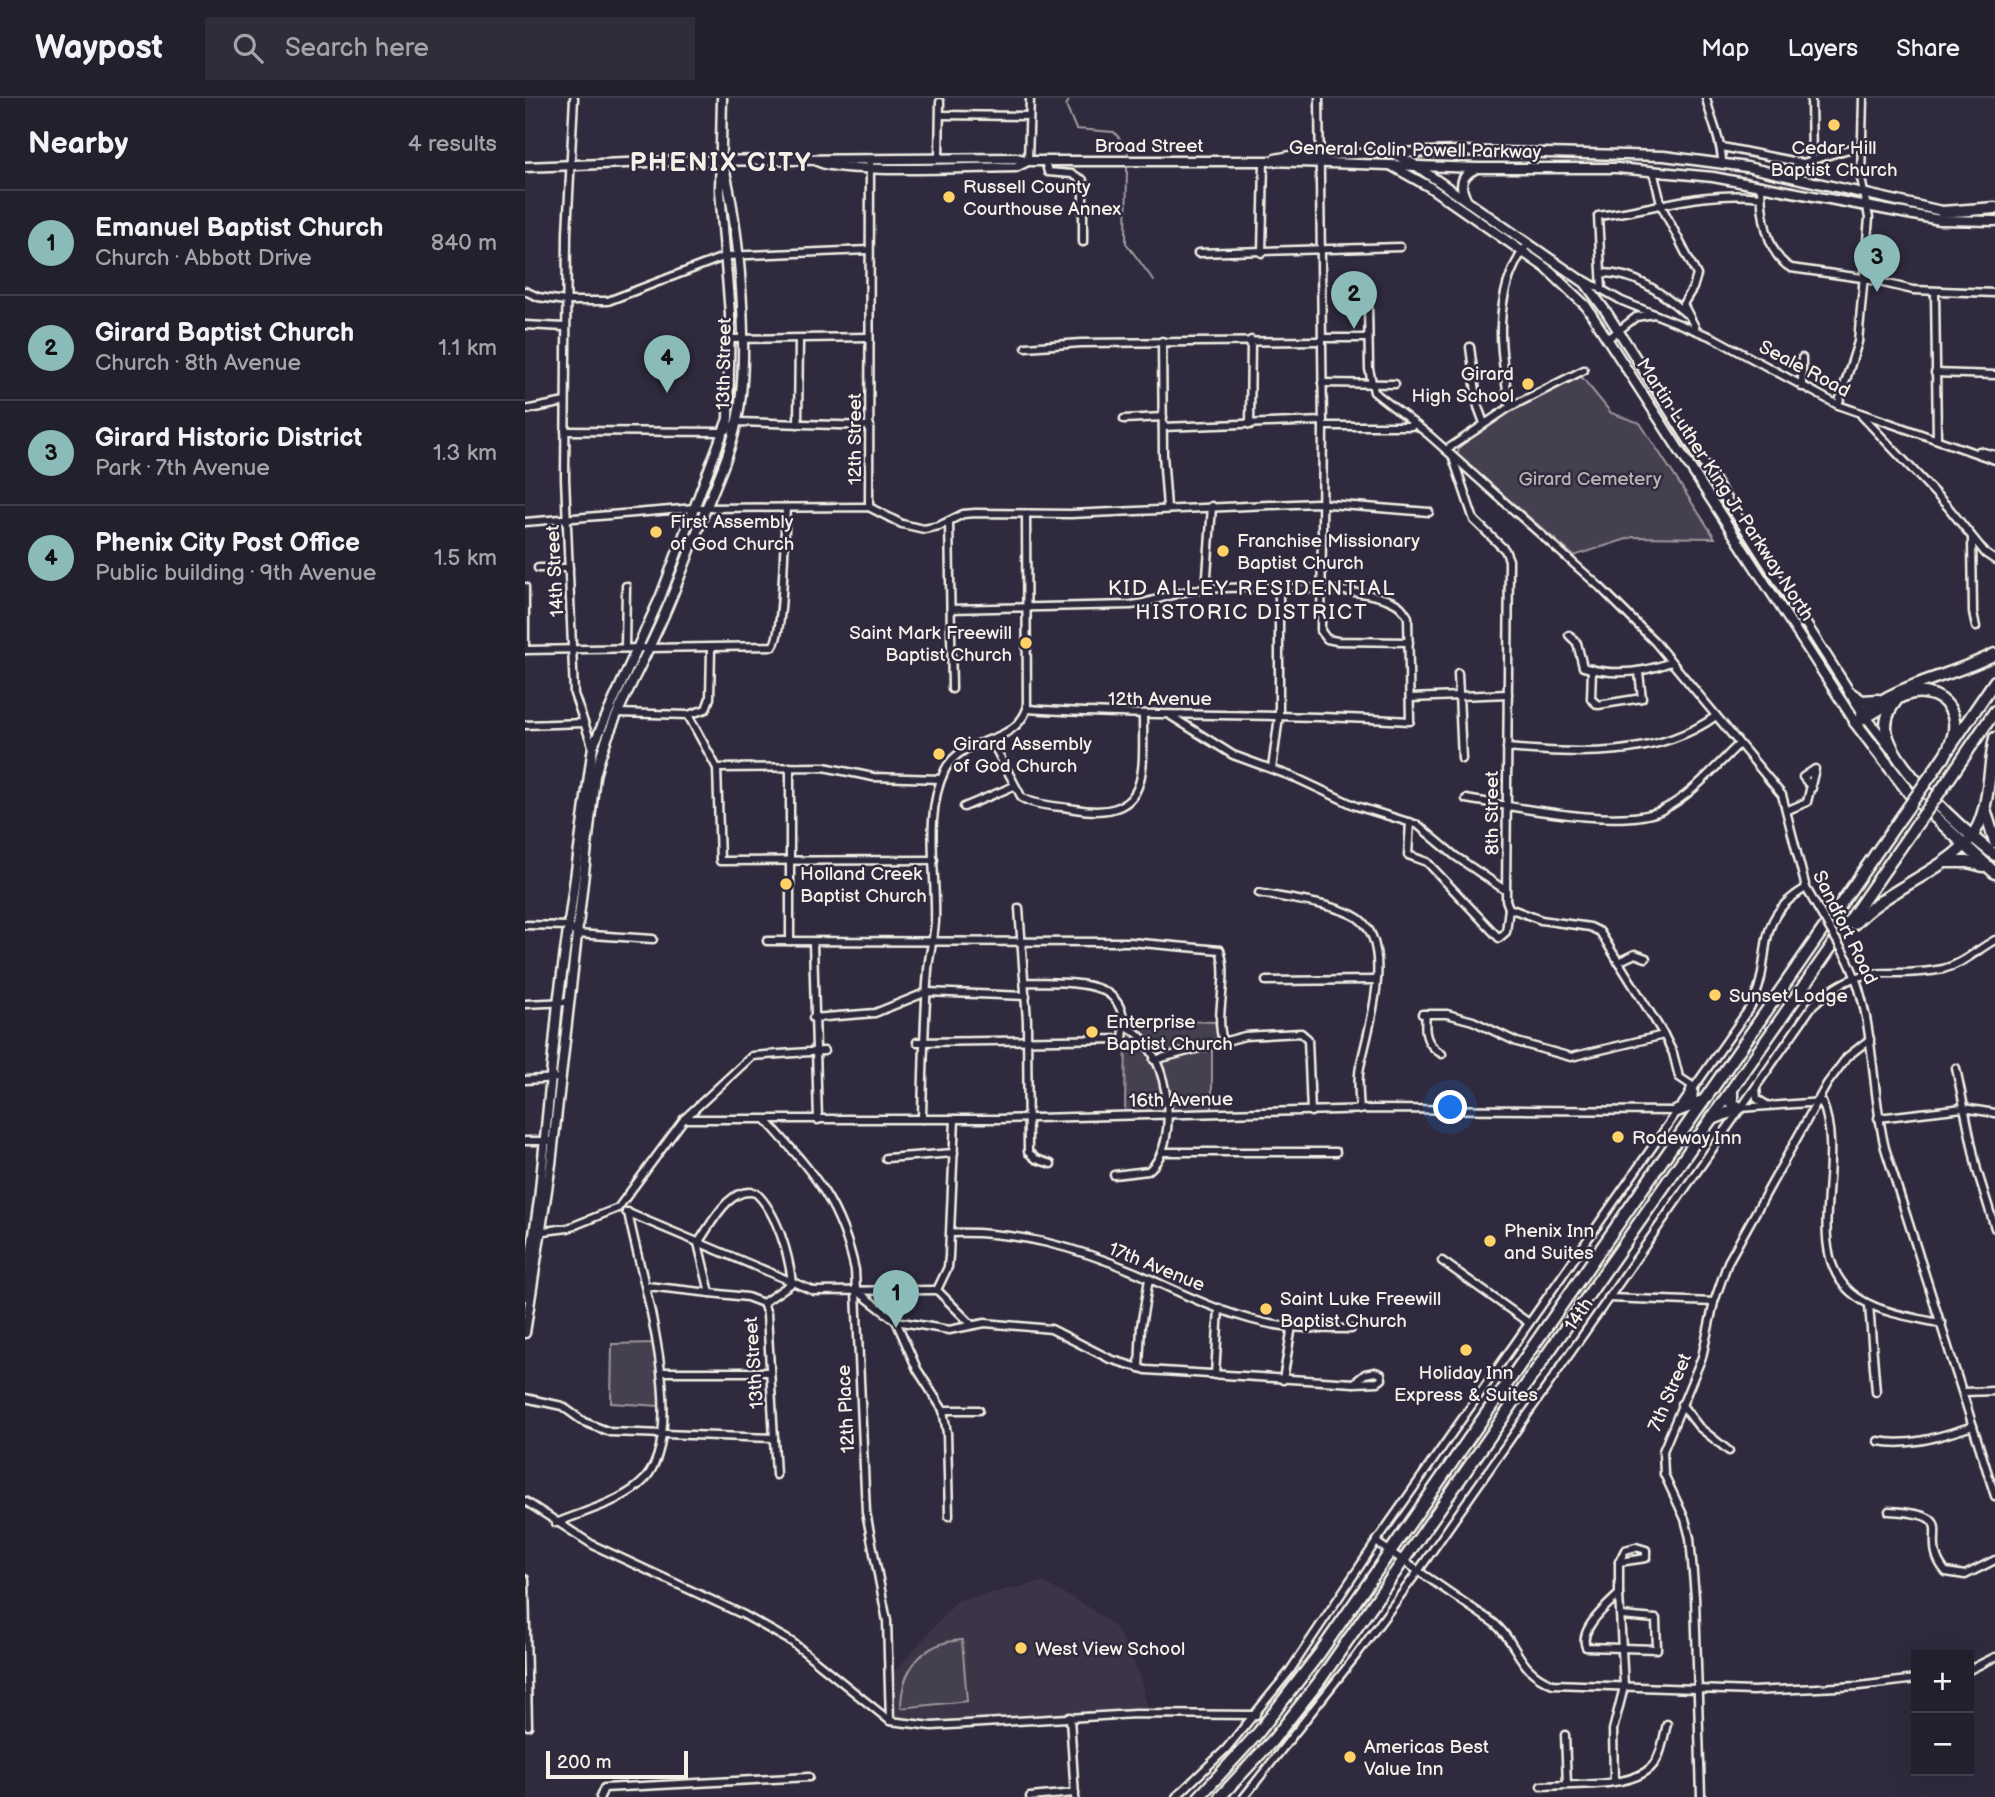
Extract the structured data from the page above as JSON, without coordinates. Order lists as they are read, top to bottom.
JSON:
{
  "streets": {
    "highway": ["Martin Luther King Jr Parkway North"],
    "main road": [
      "Broad Street",
      "General Colin Powell Parkway",
      "13th Street",
      "14th Street"
    ],
    "street": [
      "Seale Road",
      "12th Street",
      "12th Avenue",
      "8th Street",
      "Sandfort Road",
      "16th Avenue",
      "17th Avenue",
      "14th",
      "7th Street",
      "12th Place"
    ]
  },
  "crossings": [
    ["Broad Street", "General Colin Powell Parkway"],
    ["Broad Street", "13th Street"],
    ["Broad Street", "12th Street"],
    ["Broad Street", "14th Street"],
    ["General Colin Powell Parkway", "Martin Luther King Jr Parkway North"],
    ["Seale Road", "Martin Luther King Jr Parkway North"],
    ["8th Street", "Sandfort Road"],
    ["Sandfort Road", "14th"],
    ["Sandfort Road", "7th Street"],
    ["16th Avenue", "12th Place"]
  ],
  "districts": ["PHENIX CITY", "KID ALLEY RESIDENTIAL HISTORIC DISTRICT"],
  "parks": ["Girard Cemetery"],
  "places": [
    "Cedar Hill Baptist Church",
    "Russell County Courthouse Annex",
    "Girard High School",
    "First Assembly of God Church",
    "Franchise Missionary Baptist Church",
    "Saint Mark Freewill Baptist Church",
    "Girard Assembly of God Church",
    "Holland Creek Baptist Church",
    "Sunset Lodge",
    "Enterprise Baptist Church",
    "Rodeway Inn",
    "Phenix Inn and Suites",
    "Saint Luke Freewill Baptist Church",
    "Holiday Inn Express & Suites",
    "West View School",
    "Americas Best Value Inn"
  ],
  "scale_bar": "200 m",
  "page": {
    "header": "Waypost",
    "search": "Search here",
    "nav": ["Map", "Layers", "Share"],
    "heading": ["Nearby", "4 results"],
    "list": [
      {
        "mark": "1",
        "name": "Emanuel Baptist Church",
        "note": "Church · Abbott Drive",
        "value": "840 m"
      },
      {
        "mark": "2",
        "name": "Girard Baptist Church",
        "note": "Church · 8th Avenue",
        "value": "1.1 km"
      },
      {
        "mark": "3",
        "name": "Girard Historic District",
        "note": "Park · 7th Avenue",
        "value": "1.3 km"
      },
      {
        "mark": "4",
        "name": "Phenix City Post Office",
        "note": "Public building · 9th Avenue",
        "value": "1.5 km"
      }
    ],
    "pins": [
      "3",
      "2",
      "4",
      "1"
    ],
    "map_buttons": ["+", "−"],
    "scale": "200 m"
  }
}
